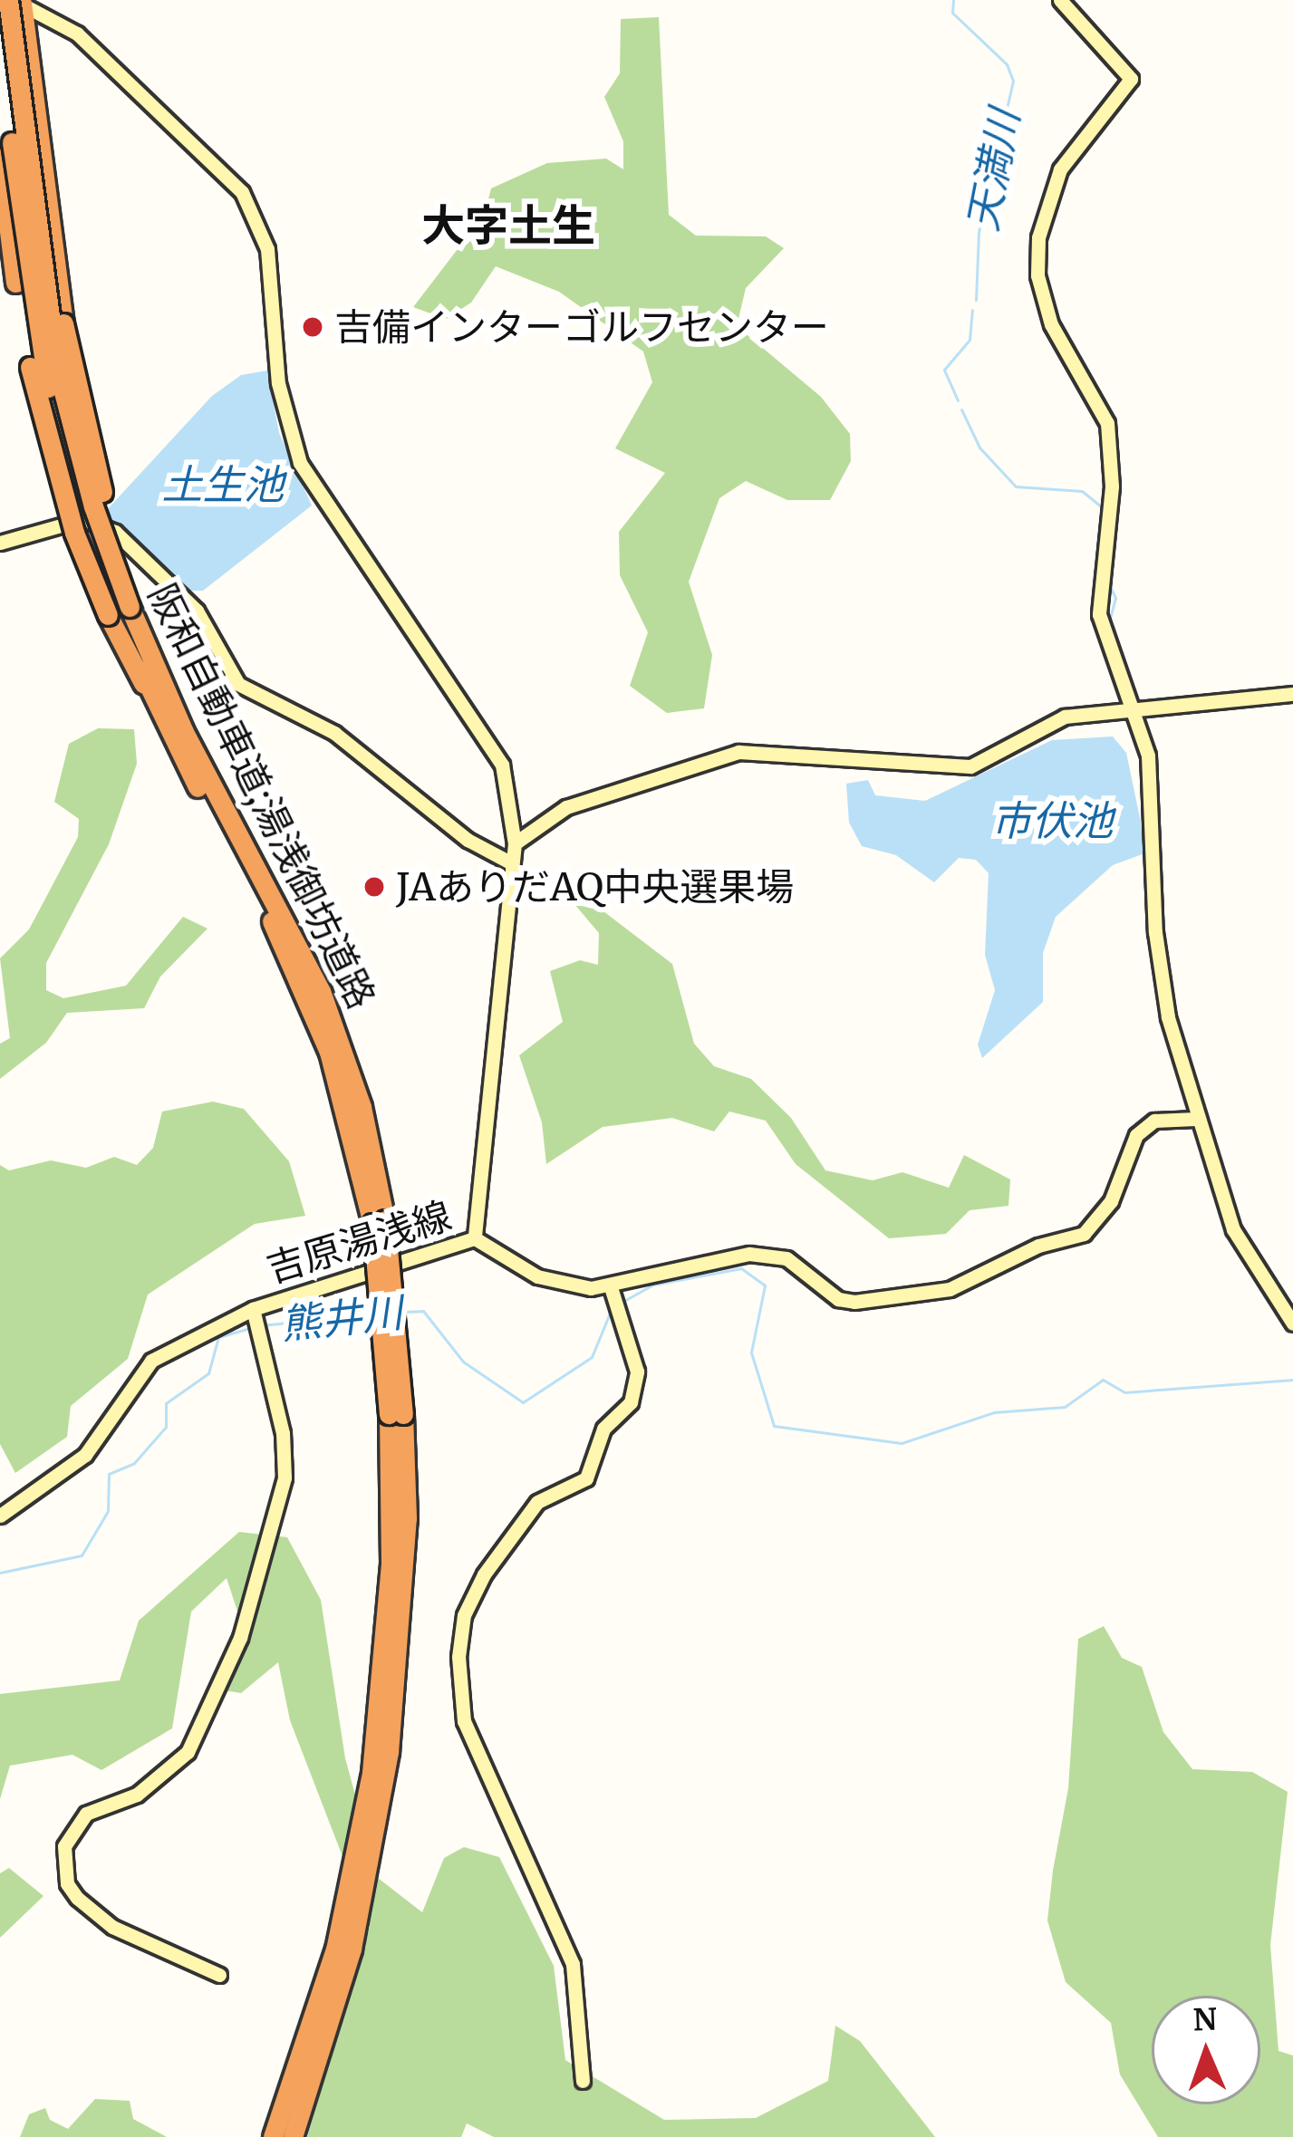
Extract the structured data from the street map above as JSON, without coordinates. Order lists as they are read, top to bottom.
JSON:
{
  "streets": {
    "highway": ["阪和自動車道;湯浅御坊道路"],
    "street": ["吉原湯浅線"]
  },
  "districts": ["大字土生"],
  "water": [
    "天満川",
    "土生池",
    "市伏池",
    "熊井川"
  ],
  "places": ["吉備インターゴルフセンター", "JAありだAQ中央選果場"],
  "north": "top"
}
